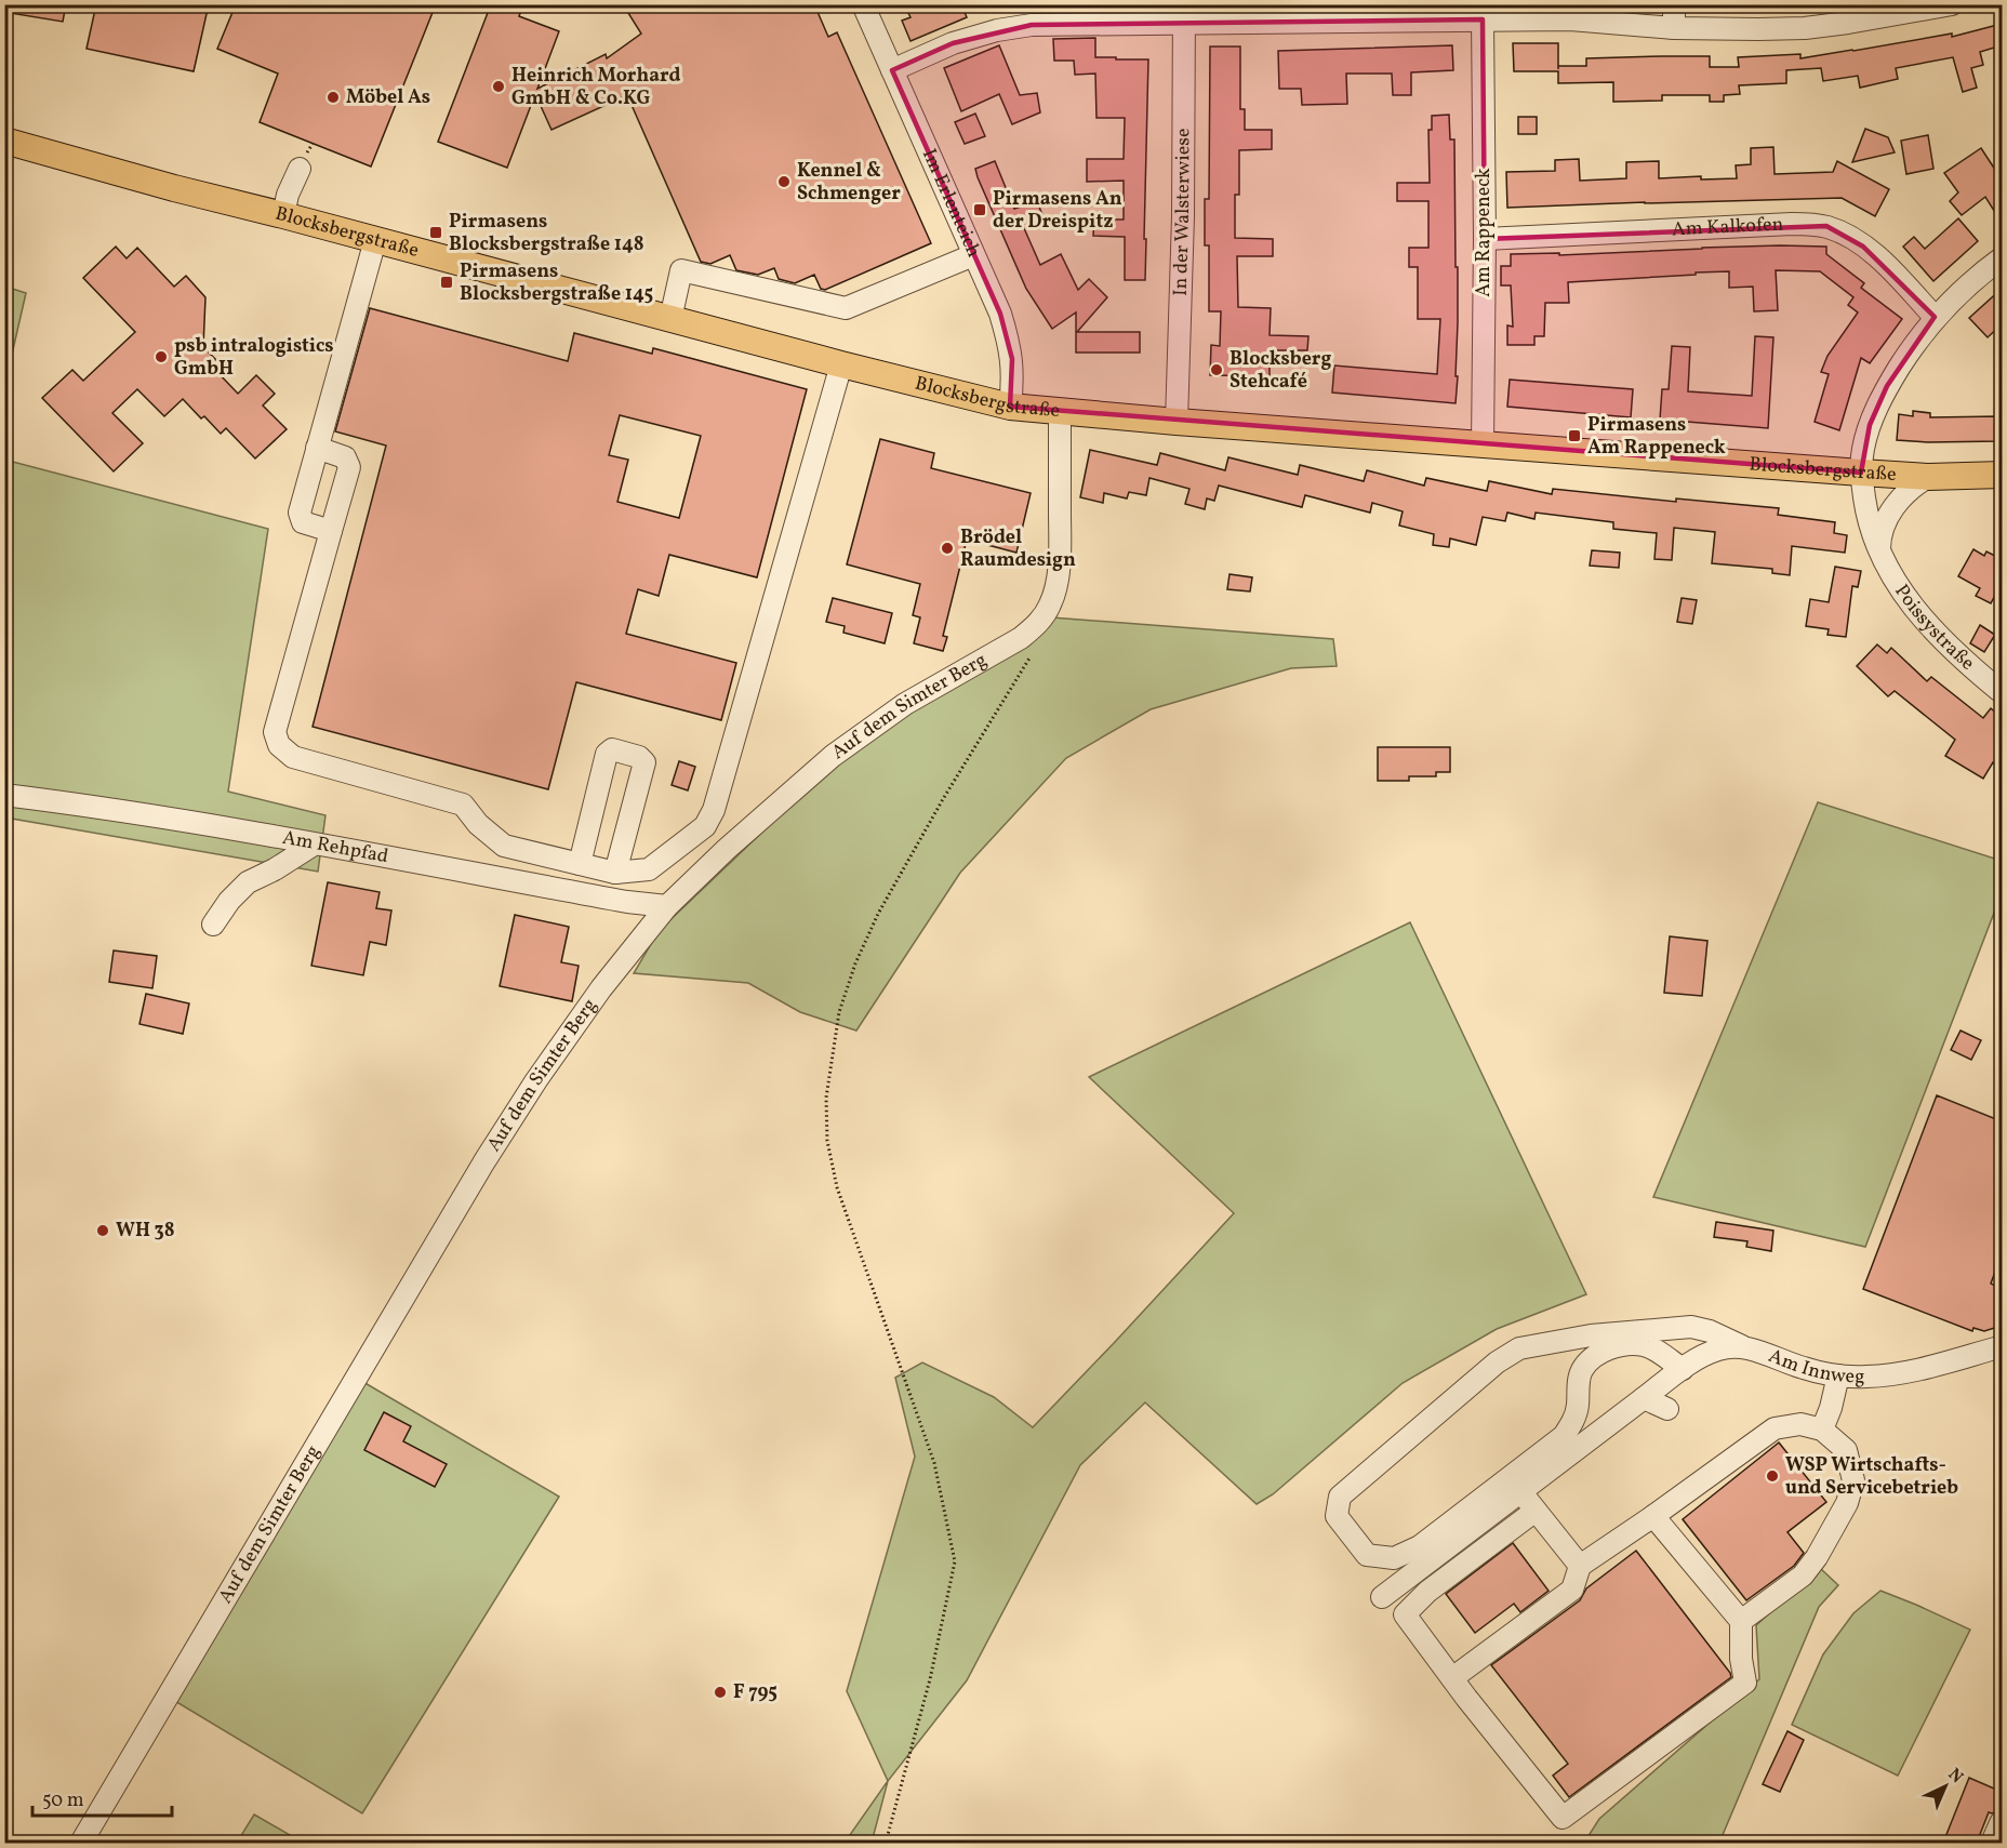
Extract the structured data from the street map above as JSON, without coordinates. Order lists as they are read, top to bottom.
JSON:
{
  "streets": {
    "main road": ["Blocksbergstraße"],
    "street": [
      "Im Erlenteich",
      "In der Walsterwiese",
      "Am Kalkofen",
      "Am Rappeneck",
      "Poissystraße",
      "Auf dem Simter Berg",
      "Am Rehpfad",
      "Am Innweg"
    ]
  },
  "crossings": [
    ["Im Erlenteich", "Blocksbergstraße"],
    ["In der Walsterwiese", "Blocksbergstraße"],
    ["Am Kalkofen", "Am Rappeneck"],
    ["Am Kalkofen", "Poissystraße"],
    ["Blocksbergstraße", "Am Rappeneck"],
    ["Blocksbergstraße", "Poissystraße"],
    ["Blocksbergstraße", "Auf dem Simter Berg"],
    ["Auf dem Simter Berg", "Am Rehpfad"]
  ],
  "places": {
    "other": [
      "Heinrich Morhard GmbH & Co.KG",
      "Möbel As",
      "Kennel & Schmenger",
      "psb intralogistics GmbH",
      "Blocksberg Stehcafé",
      "Brödel Raumdesign",
      "WH 38",
      "WSP Wirtschafts- und Servicebetrieb",
      "F 795"
    ],
    "transit": [
      "Pirmasens An der Dreispitz",
      "Pirmasens Blocksbergstraße 148",
      "Pirmasens Blocksbergstraße 145",
      "Pirmasens Am Rappeneck"
    ]
  },
  "scale_bar": "50 m",
  "north": "top right"
}
